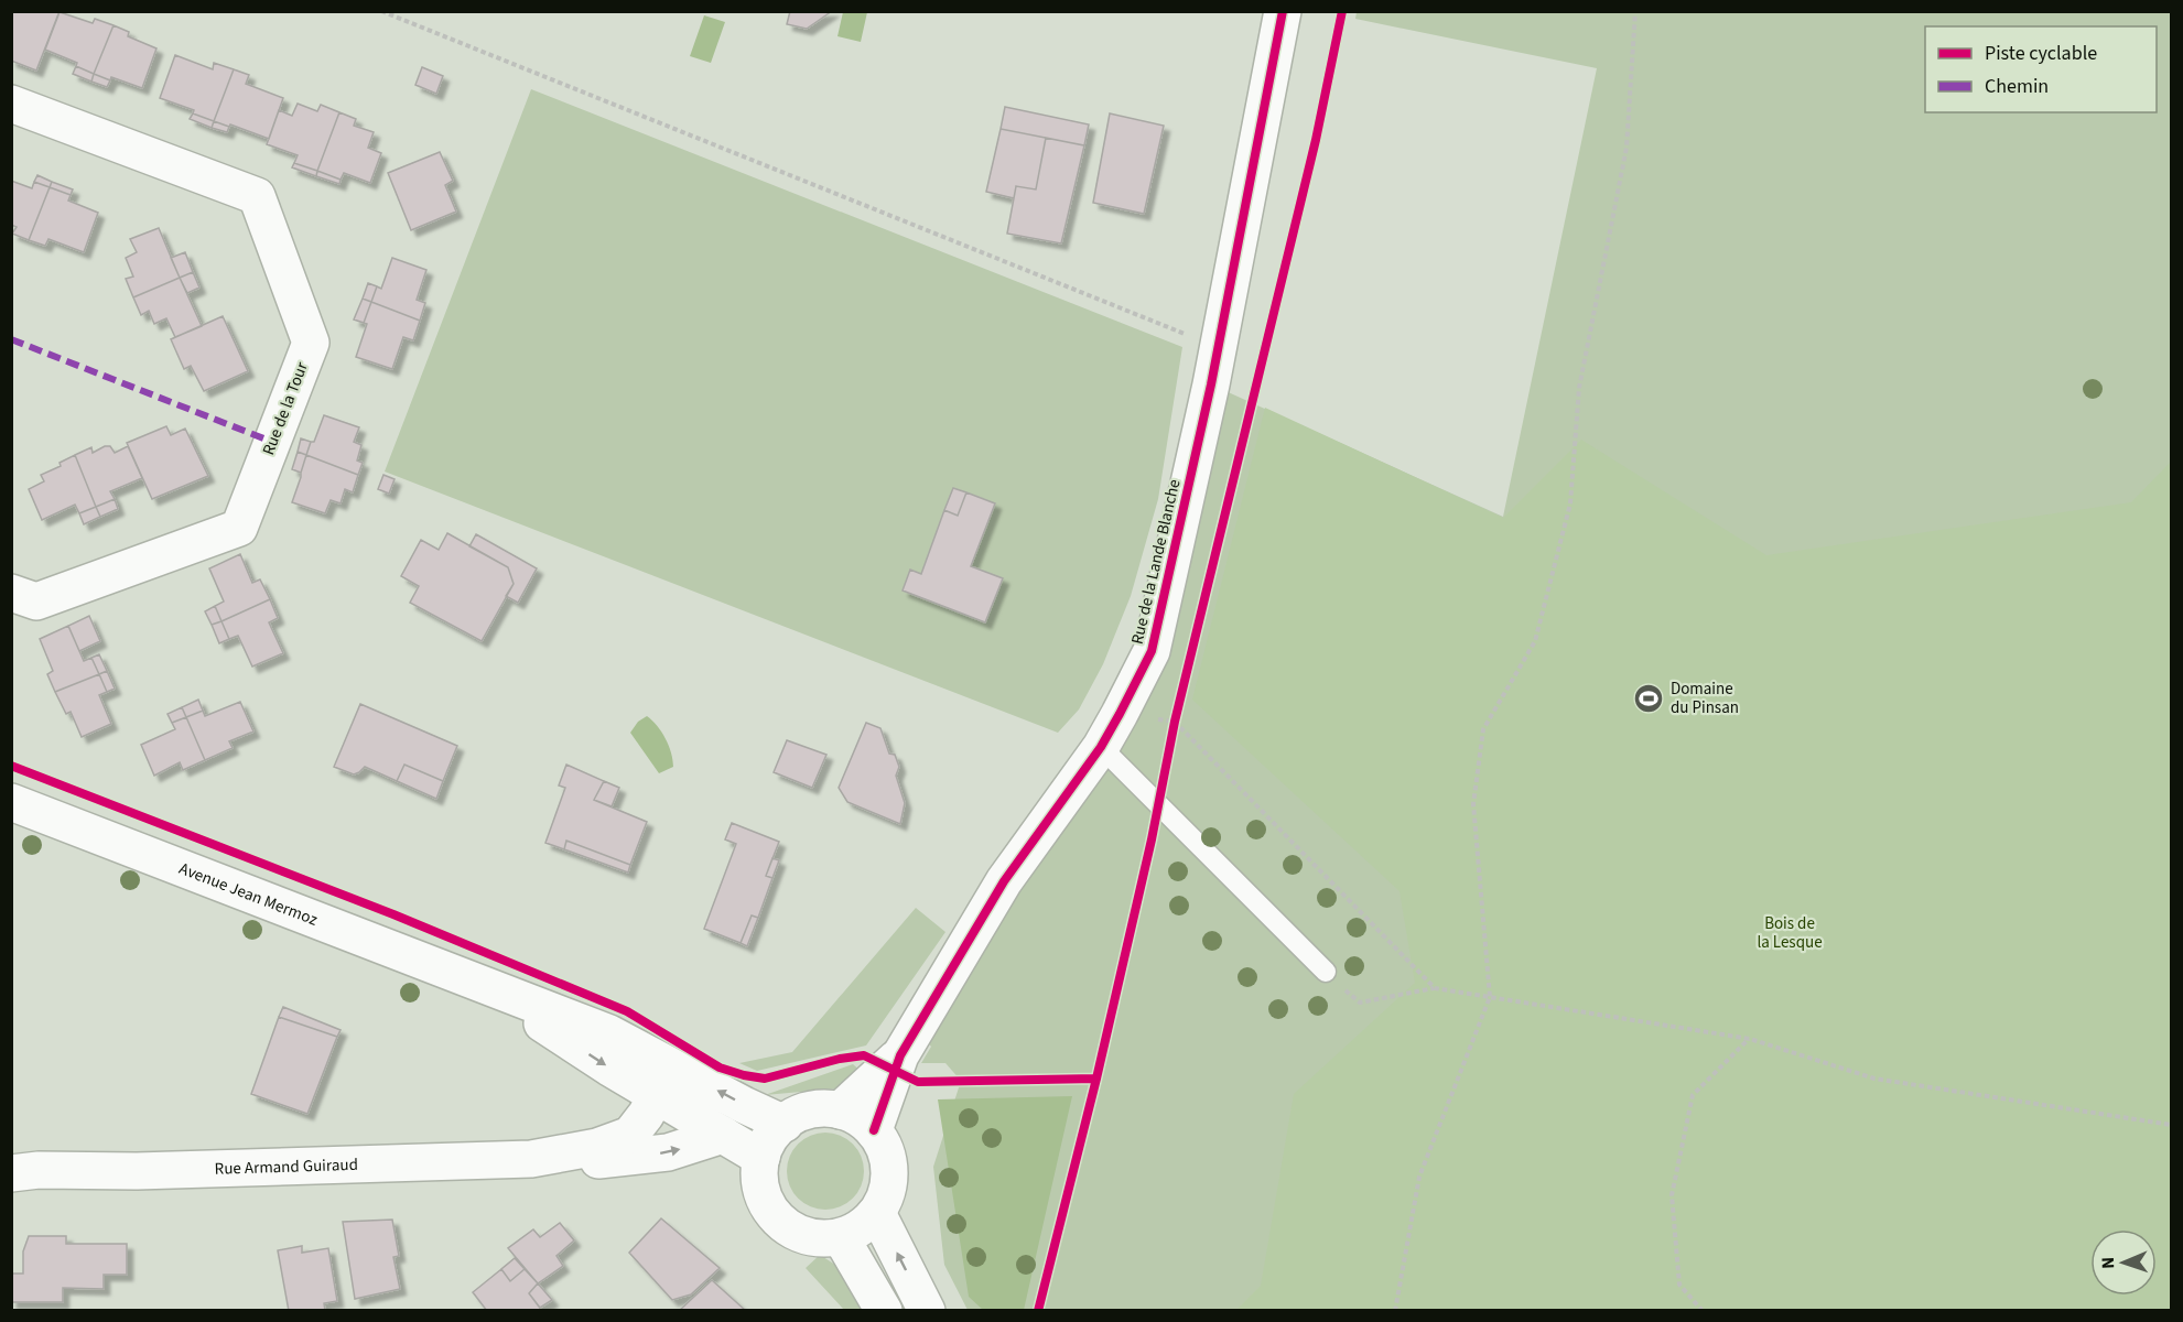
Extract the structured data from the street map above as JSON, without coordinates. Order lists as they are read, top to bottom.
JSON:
{
  "streets": {
    "street": [
      "Rue de la Tour",
      "Rue de la Lande Blanche",
      "Avenue Jean Mermoz",
      "Rue Armand Guiraud"
    ]
  },
  "crossings": [
    ["Rue de la Lande Blanche", "Avenue Jean Mermoz"],
    ["Avenue Jean Mermoz", "Rue Armand Guiraud"]
  ],
  "parks": ["Bois de la Lesque"],
  "places": {
    "sports": ["Domaine du Pinsan"]
  },
  "legend": ["Piste cyclable", "Chemin"],
  "north": "left"
}
